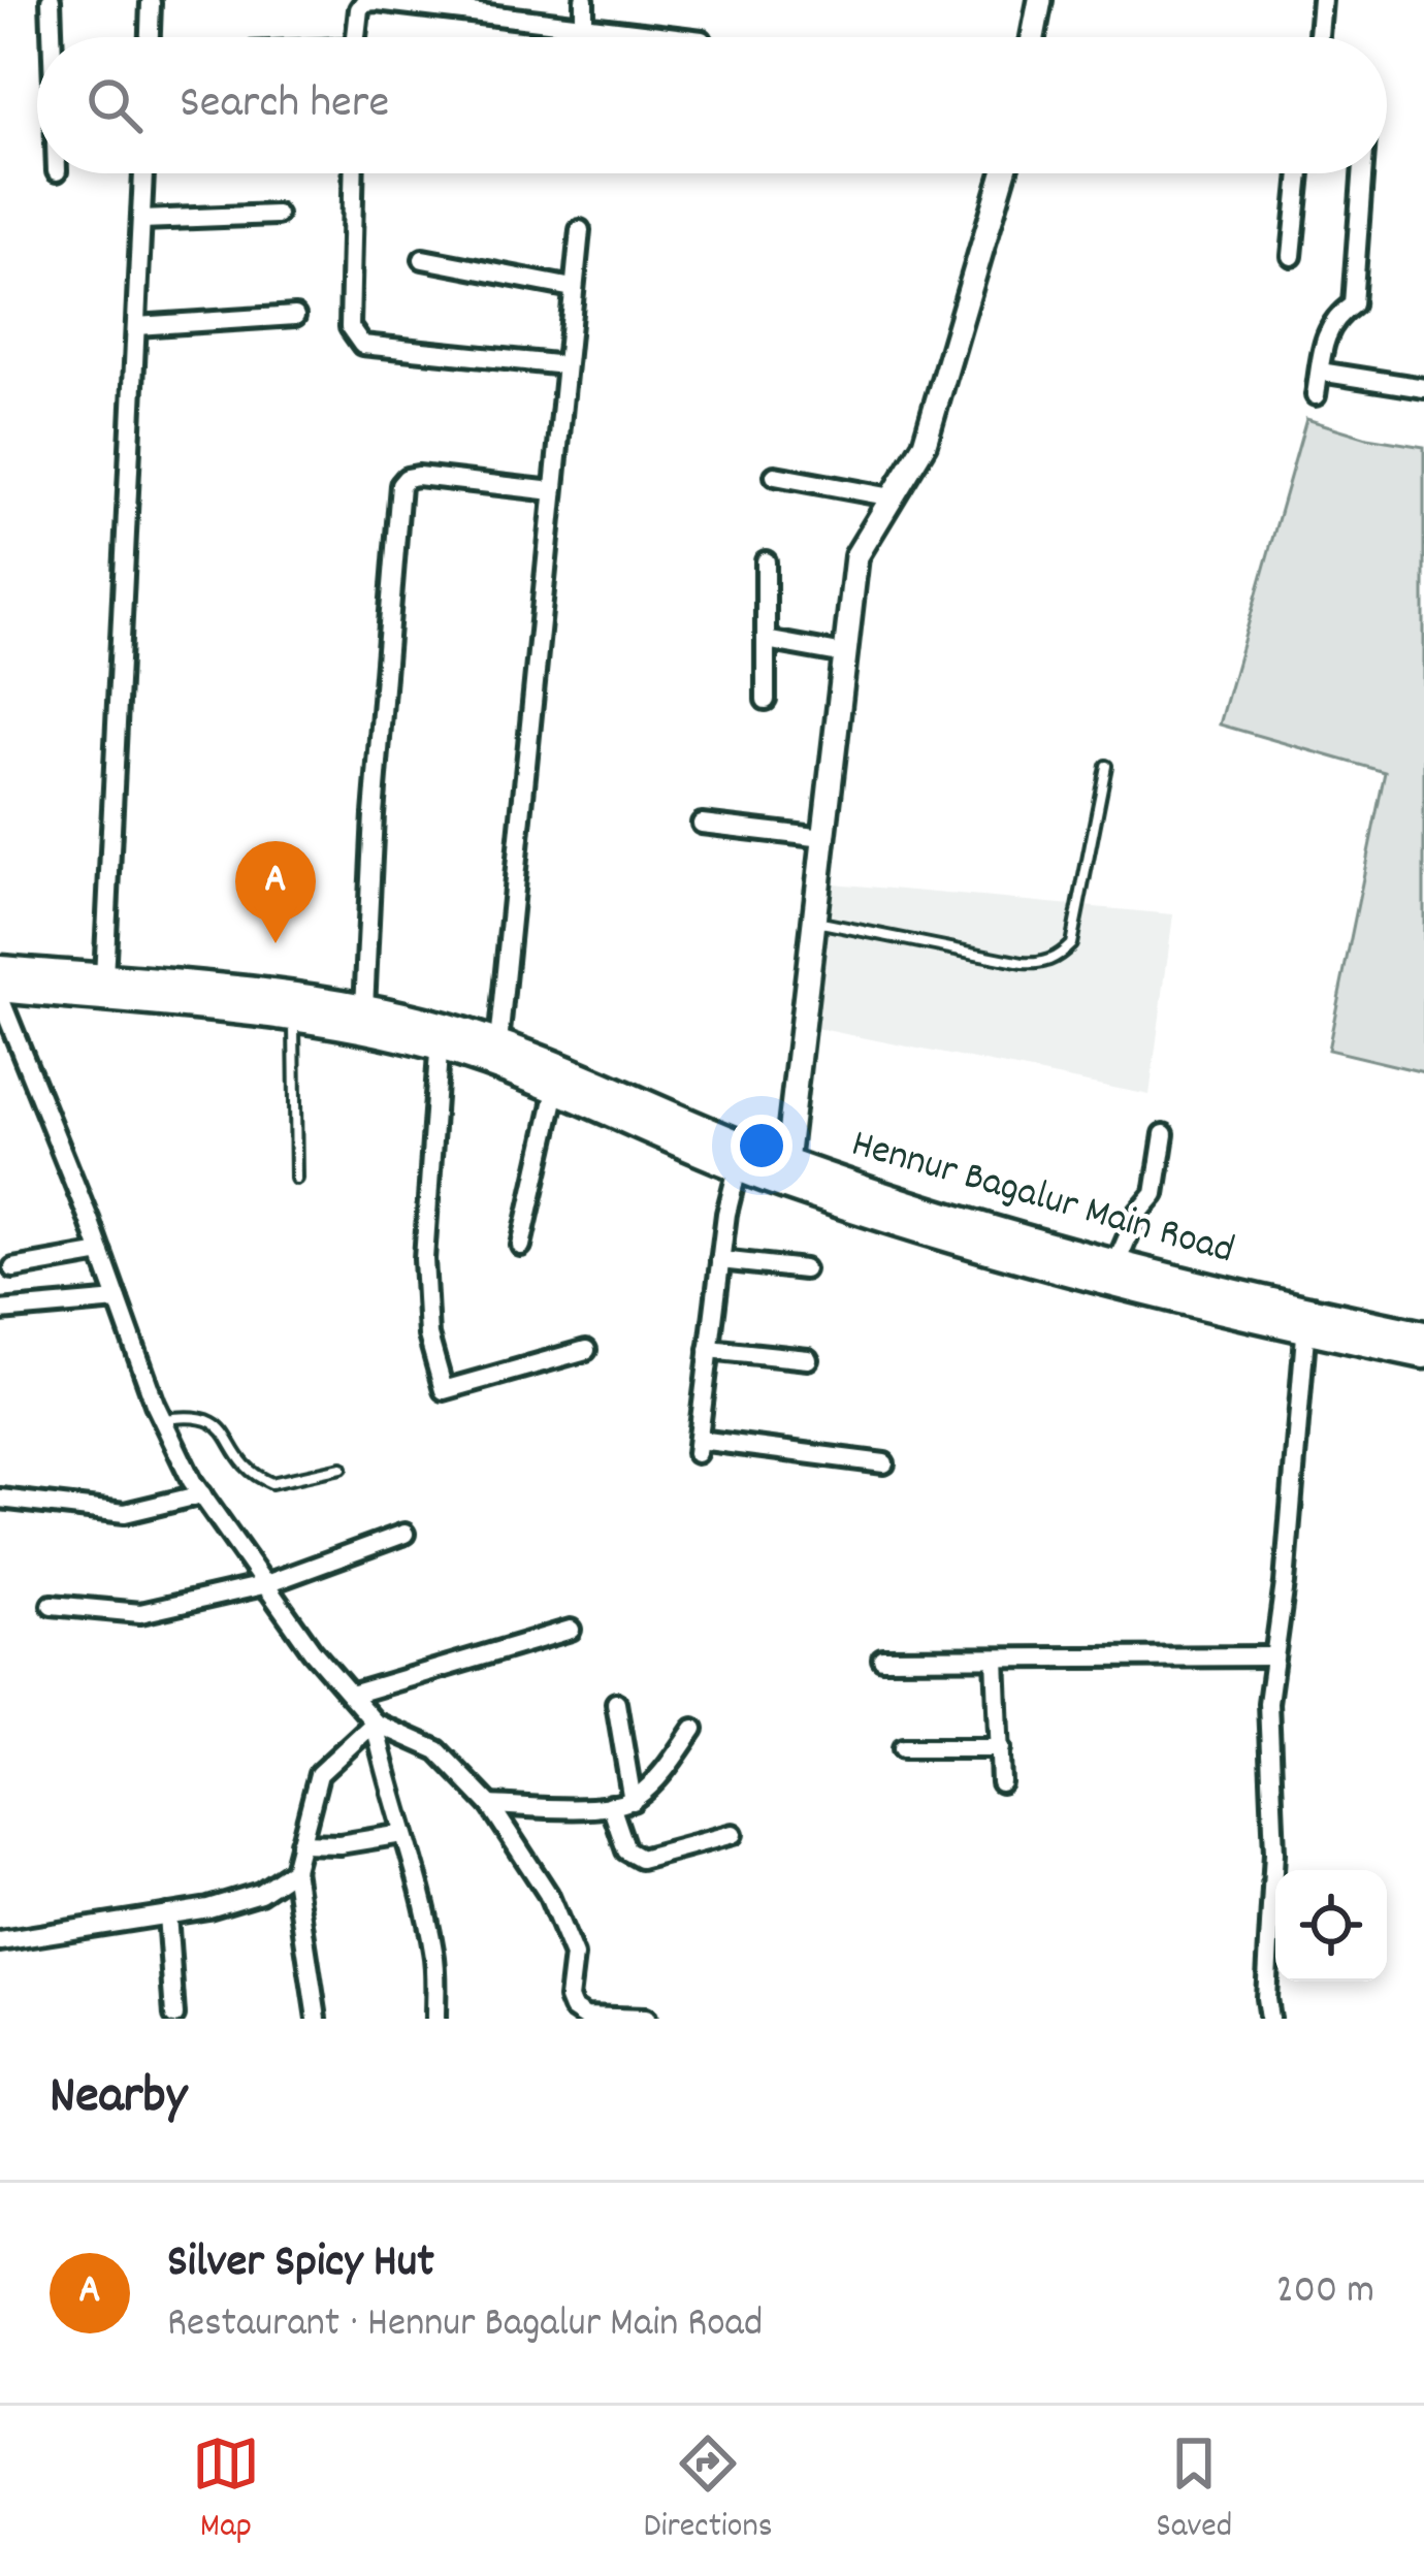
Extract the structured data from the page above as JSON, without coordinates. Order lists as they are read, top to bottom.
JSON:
{
  "streets": {
    "main road": ["Hennur Bagalur Main Road"]
  },
  "page": {
    "search": "Search here",
    "pins": "A",
    "heading": "Nearby",
    "list": [
      {
        "mark": "A",
        "name": "Silver Spicy Hut",
        "note": "Restaurant · Hennur Bagalur Main Road",
        "value": "200 m"
      }
    ],
    "nav": ["Map", "Directions", "Saved"]
  }
}
